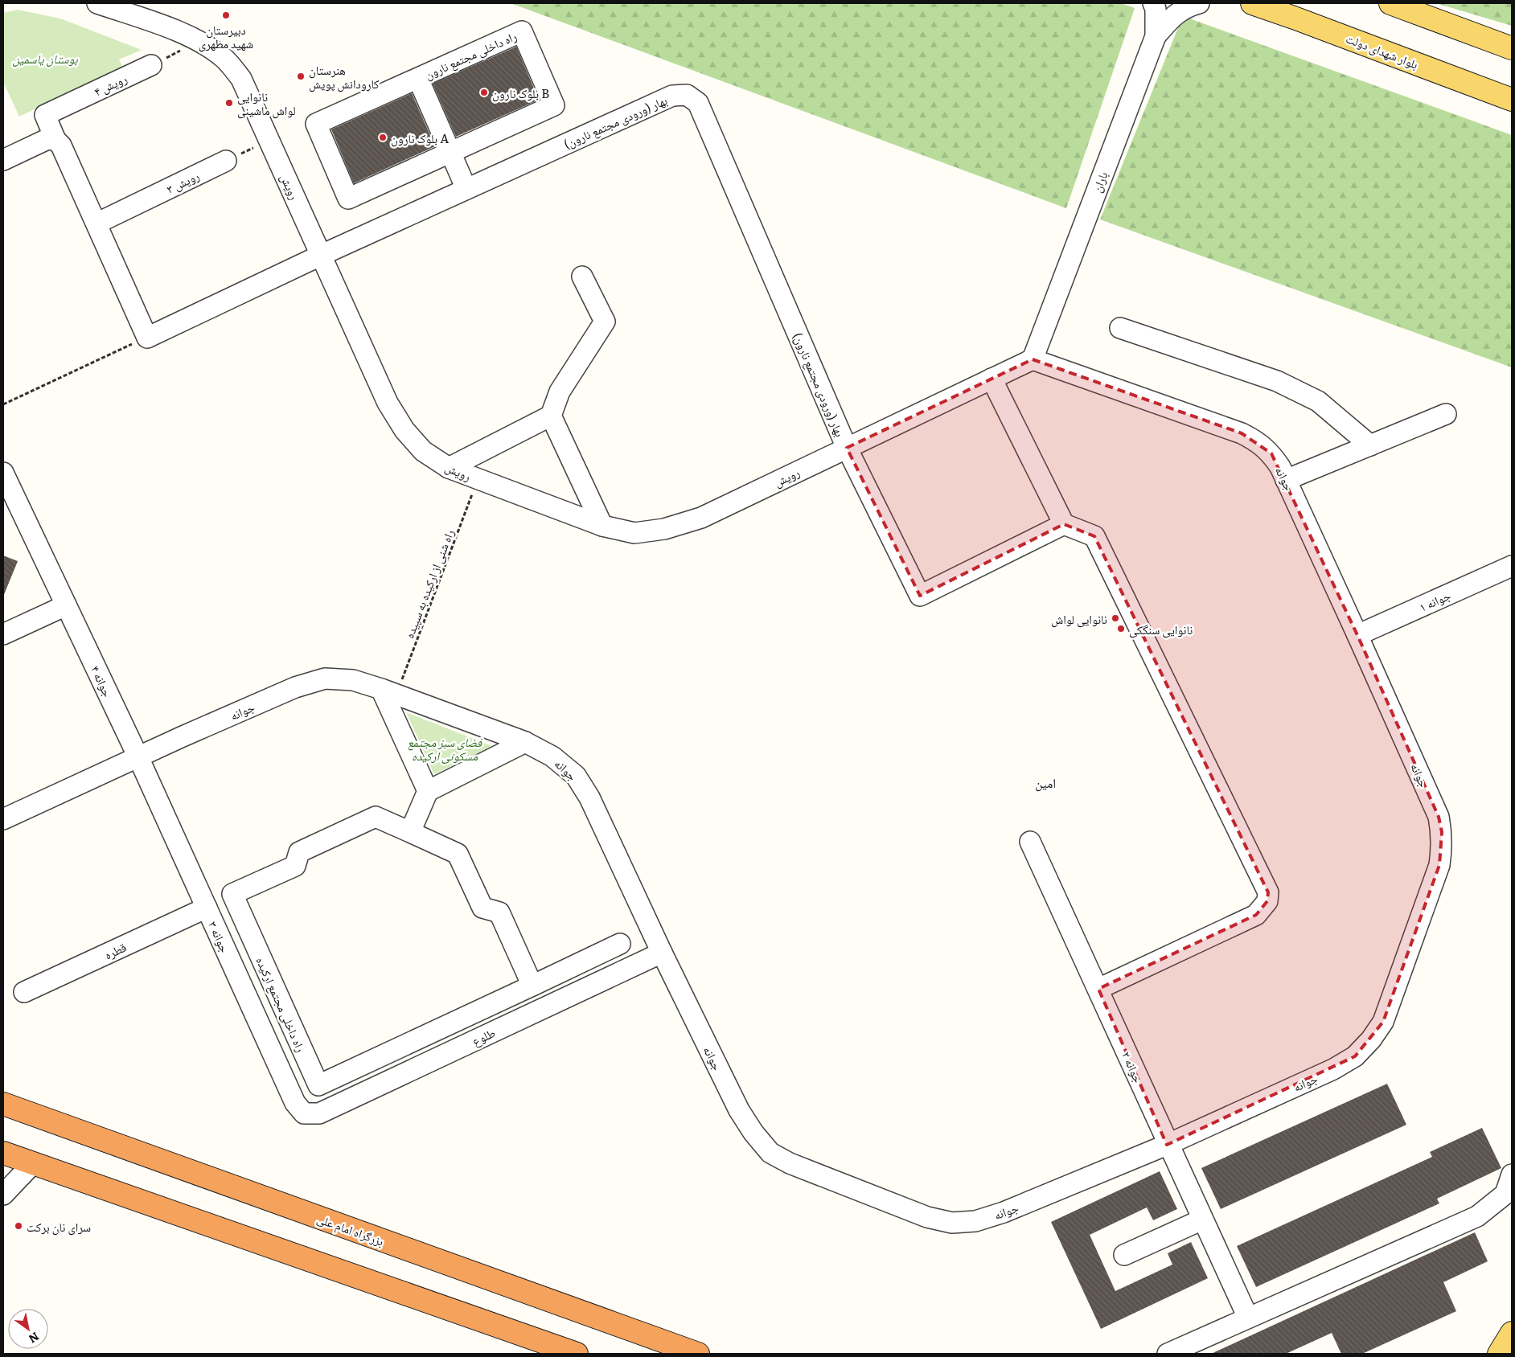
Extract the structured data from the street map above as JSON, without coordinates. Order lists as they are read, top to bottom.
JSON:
{
  "streets": {
    "highway": ["بزرگراه امام علی"],
    "main road": ["بلوار شهدای دولت"],
    "street": [
      "راه داخلی مجتمع نارون",
      "رویش ۴",
      "بهار (ورودی مجتمع نارون)",
      "رویش ۳",
      "باران",
      "رویش",
      "جوانه",
      "جوانه ۱",
      "جوانه ۴",
      "جوانه ۳",
      "قطره",
      "راه داخلی مجتمع ارکیده",
      "طلوع",
      "جوانه ۲"
    ],
    "path": ["راه شنی از ارکیده به سپیده"]
  },
  "crossings": [
    ["راه داخلی مجتمع نارون", "بهار (ورودی مجتمع نارون)"],
    ["بهار (ورودی مجتمع نارون)", "رویش"],
    ["باران", "رویش"],
    ["باران", "جوانه"],
    ["رویش", "جوانه"],
    ["رویش", "راه شنی از ارکیده به سپیده"],
    ["جوانه", "راه شنی از ارکیده به سپیده"],
    ["جوانه", "جوانه ۱"],
    ["جوانه", "جوانه ۴"],
    ["جوانه", "جوانه ۳"],
    ["جوانه", "طلوع"],
    ["جوانه", "جوانه ۲"],
    ["جوانه ۴", "جوانه ۳"],
    ["جوانه ۳", "قطره"],
    ["جوانه ۳", "طلوع"]
  ],
  "districts": ["امین"],
  "parks": ["بوستان یاسمین", "فضای سبز مجتمع مسکونی ارکیده"],
  "places": [
    "دبیرستان شهید مطهری",
    "هنرستان کارودانش پویش",
    "بلوک نارون B",
    "نانوایی لواش ماشینی",
    "بلوک نارون A",
    "نانوایی لواش",
    "نانوایی سنگکی",
    "سرای نان برکت"
  ],
  "north": "bottom right"
}
